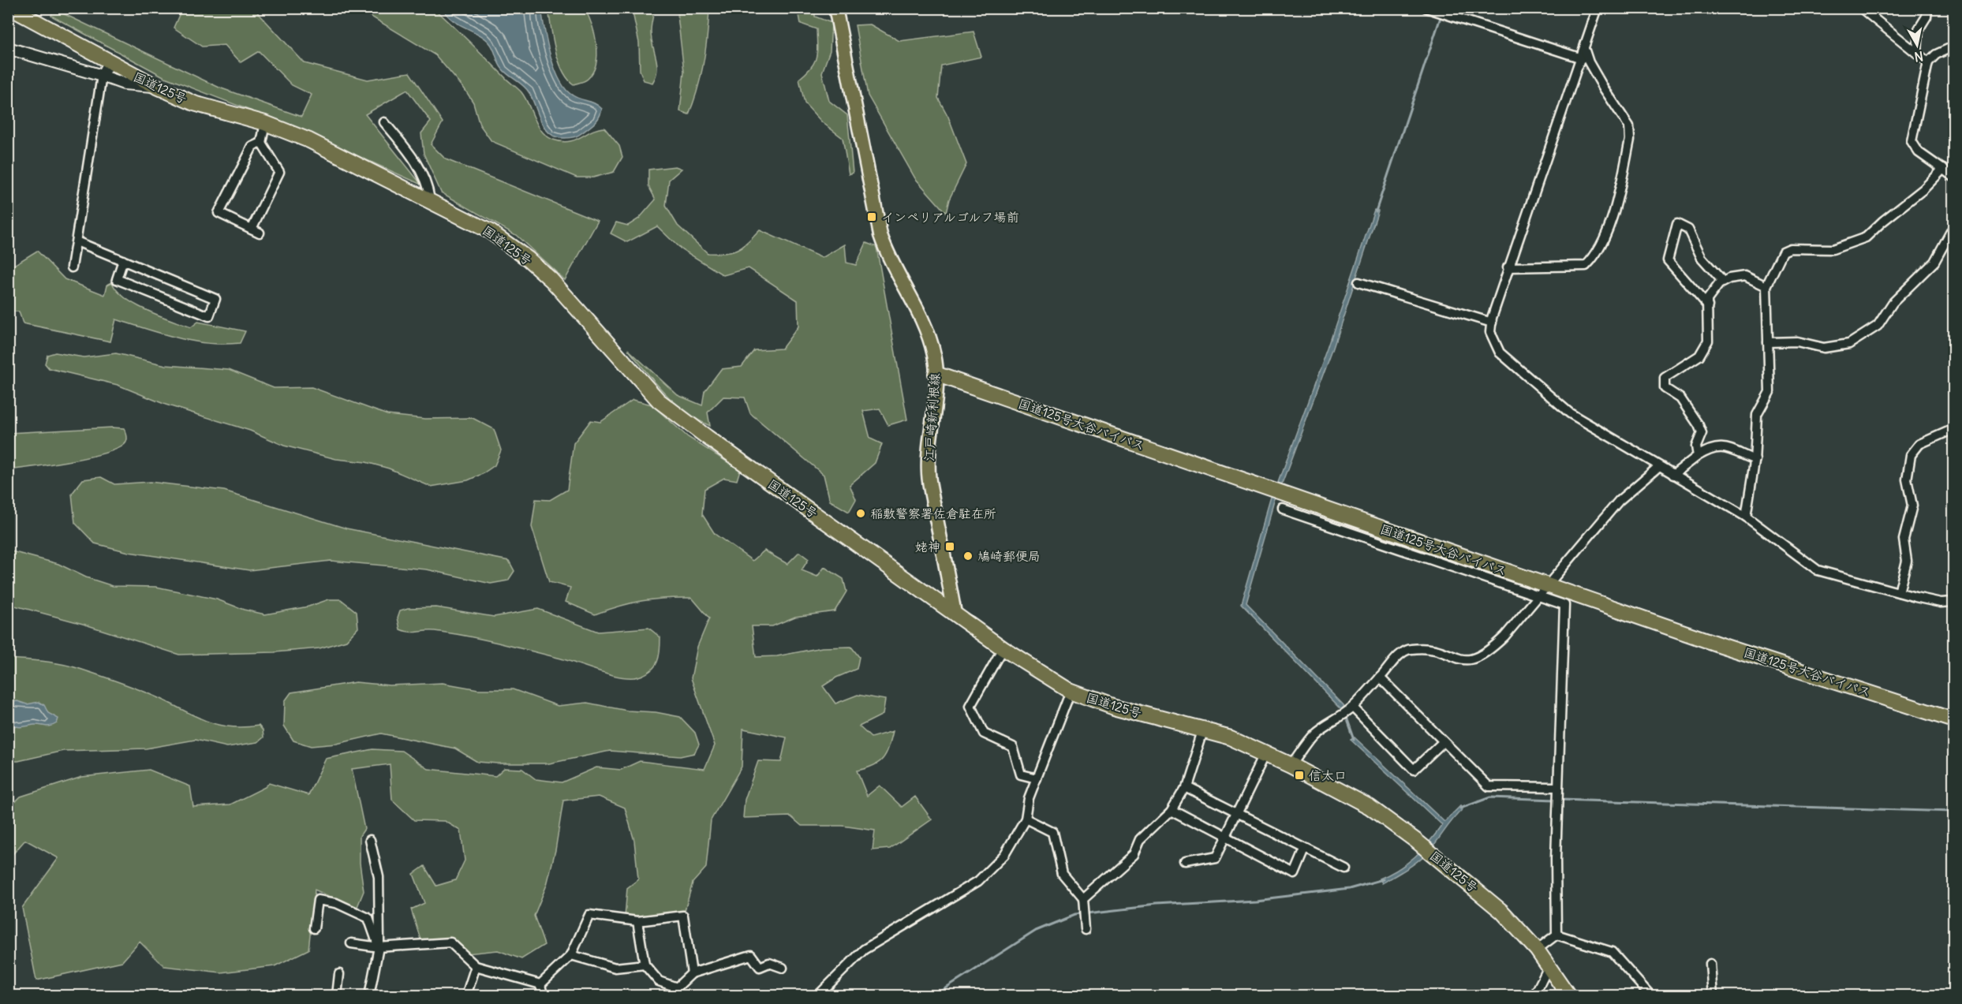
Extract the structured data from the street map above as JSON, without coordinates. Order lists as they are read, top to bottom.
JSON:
{
  "streets": {
    "highway": ["国道125号", "国道125号大谷バイパス"],
    "main road": ["江戸崎新利根線"]
  },
  "crossings": [
    ["国道125号", "江戸崎新利根線"],
    ["江戸崎新利根線", "国道125号大谷バイパス"]
  ],
  "places": {
    "transit": ["インペリアルゴルフ場前", "姥神", "信太口"],
    "other": ["稲敷警察署佐倉駐在所", "鳩崎郵便局"]
  },
  "north": "bottom"
}
